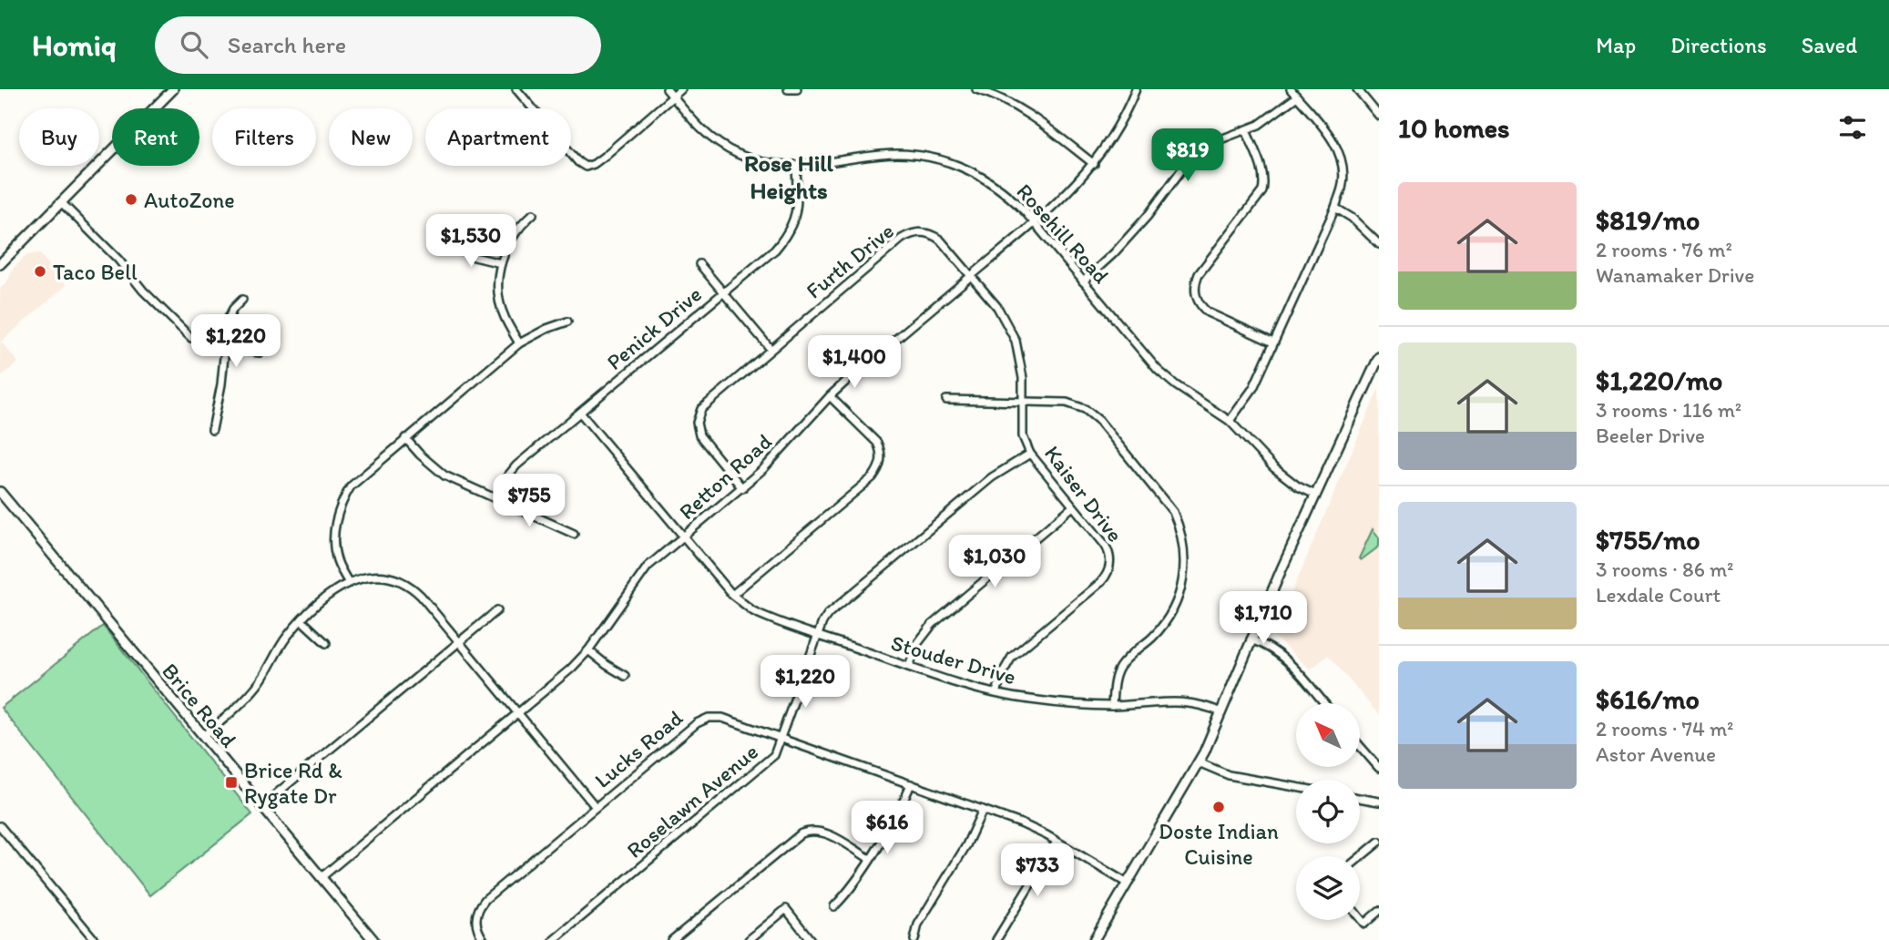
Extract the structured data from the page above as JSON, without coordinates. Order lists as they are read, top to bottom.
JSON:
{
  "streets": {
    "main road": ["Brice Road"],
    "street": [
      "Rosehill Road",
      "Furth Drive",
      "Penick Drive",
      "Retton Road",
      "Kaiser Drive",
      "Stouder Drive",
      "Lucks Road",
      "Roselawn Avenue"
    ]
  },
  "crossings": [
    ["Rosehill Road", "Penick Drive"],
    ["Rosehill Road", "Retton Road"],
    ["Furth Drive", "Retton Road"],
    ["Furth Drive", "Kaiser Drive"],
    ["Penick Drive", "Stouder Drive"],
    ["Retton Road", "Kaiser Drive"],
    ["Retton Road", "Stouder Drive"],
    ["Retton Road", "Brice Road"],
    ["Kaiser Drive", "Stouder Drive"],
    ["Kaiser Drive", "Roselawn Avenue"],
    ["Stouder Drive", "Roselawn Avenue"],
    ["Lucks Road", "Roselawn Avenue"]
  ],
  "districts": ["Rose Hill Heights"],
  "places": {
    "other": ["AutoZone", "Taco Bell", "Doste Indian Cuisine"],
    "transit": ["Brice Rd & Rygate Dr"]
  },
  "north": "top left",
  "page": {
    "header": "Homiq",
    "search": "Search here",
    "nav": ["Map", "Directions", "Saved"],
    "heading": "10 homes",
    "chip": [
      "Buy",
      "Rent",
      "Filters",
      "New",
      "Apartment"
    ],
    "price": [
      "$819",
      "$1,530",
      "$1,220",
      "$1,400",
      "$755",
      "$1,030",
      "$1,710",
      "$1,220",
      "$616",
      "$733"
    ],
    "list": [
      {
        "name": "$819/mo",
        "note": "2 rooms · 76 m² · Wanamaker Drive"
      },
      {
        "name": "$1,220/mo",
        "note": "3 rooms · 116 m² · Beeler Drive"
      },
      {
        "name": "$755/mo",
        "note": "3 rooms · 86 m² · Lexdale Court"
      },
      {
        "name": "$616/mo",
        "note": "2 rooms · 74 m² · Astor Avenue"
      }
    ]
  }
}
